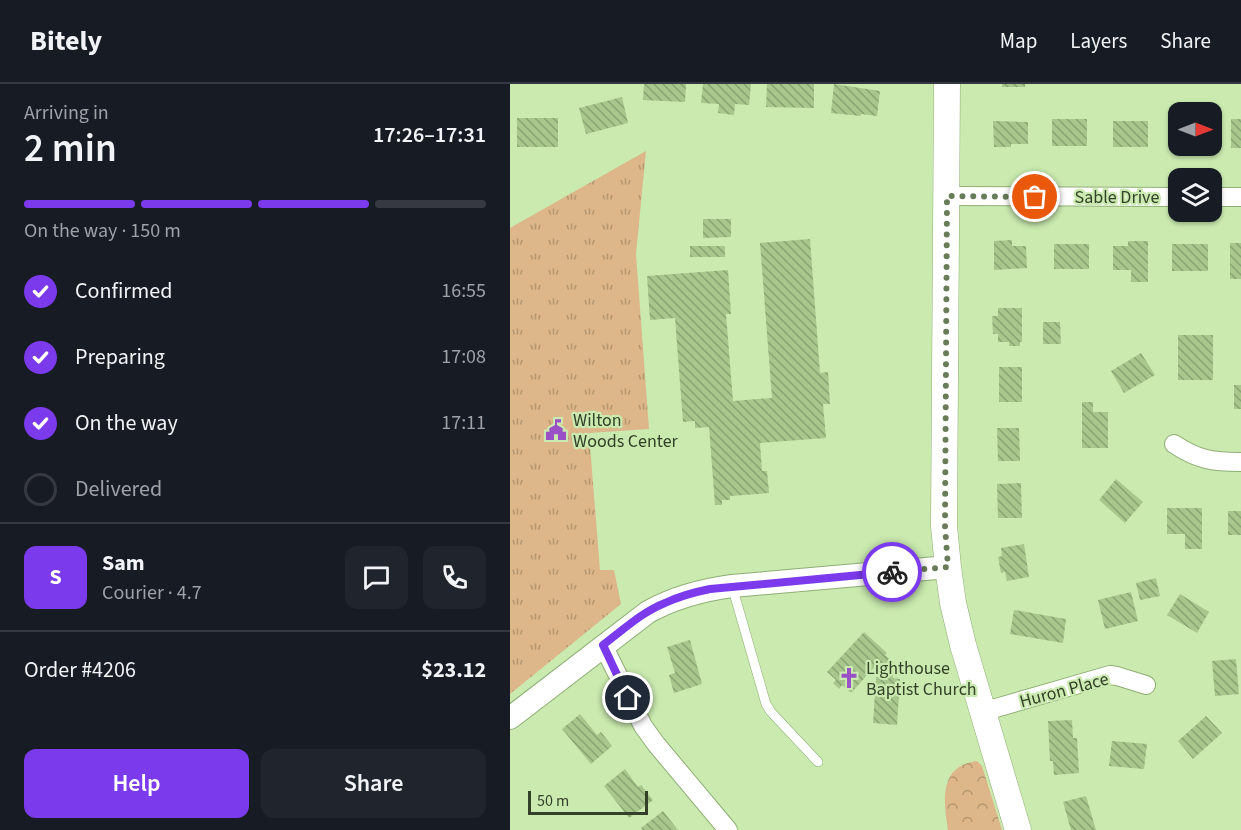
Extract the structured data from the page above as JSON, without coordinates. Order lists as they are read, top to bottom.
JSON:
{
  "streets": {
    "street": ["Sable Drive", "Huron Place"]
  },
  "places": {
    "public building": ["Wilton Woods Center"],
    "church": ["Lighthouse Baptist Church"]
  },
  "scale_bar": "50 m",
  "north": "right",
  "page": {
    "header": "Bitely",
    "nav": ["Map", "Layers", "Share"],
    "heading": ["2 min", "Arriving in", "17:26–17:31"],
    "panel": [
      "Sam",
      "Courier · 4.7",
      "Order #4206",
      "$23.12"
    ],
    "bar": "On the way · 150 m",
    "list": [
      ["Confirmed", "16:55"],
      ["Preparing", "17:08"],
      ["On the way", "17:11"],
      "Delivered"
    ],
    "round": "S",
    "buttons": ["Help", "Share"],
    "scale": "50 m"
  }
}
